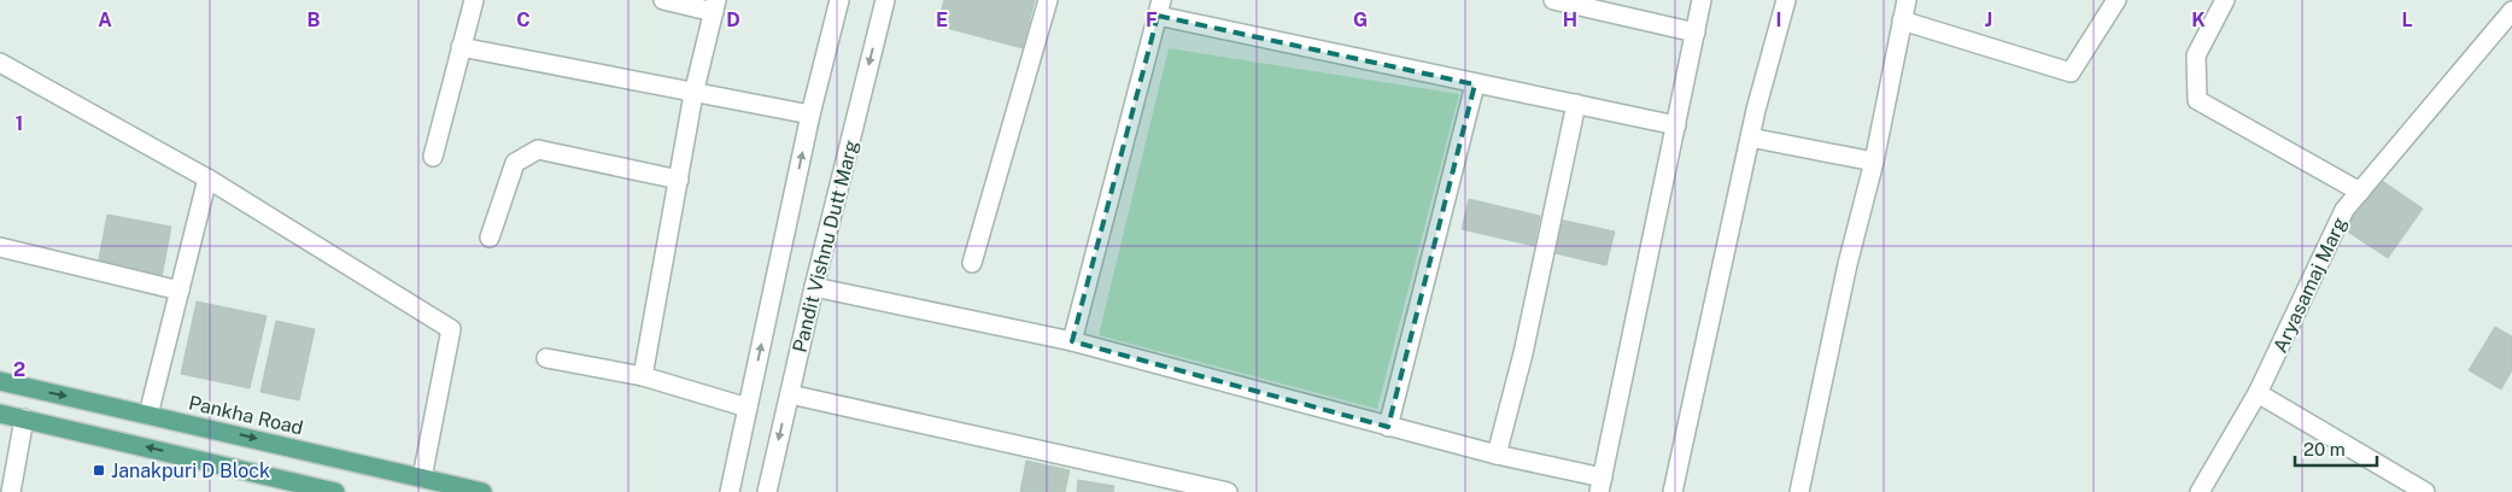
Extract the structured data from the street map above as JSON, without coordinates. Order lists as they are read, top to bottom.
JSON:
{
  "streets": {
    "main road": ["Pankha Road"],
    "street": ["Pandit Vishnu Dutt Marg", "Aryasamaj Marg"]
  },
  "places": {
    "transit": ["Janakpuri D Block"]
  },
  "scale_bar": "20 m",
  "grid": {
    "columns": [
      "A",
      "B",
      "C",
      "D",
      "E",
      "F",
      "G",
      "H",
      "I",
      "J",
      "K",
      "L"
    ],
    "rows": ["1", "2"]
  }
}
